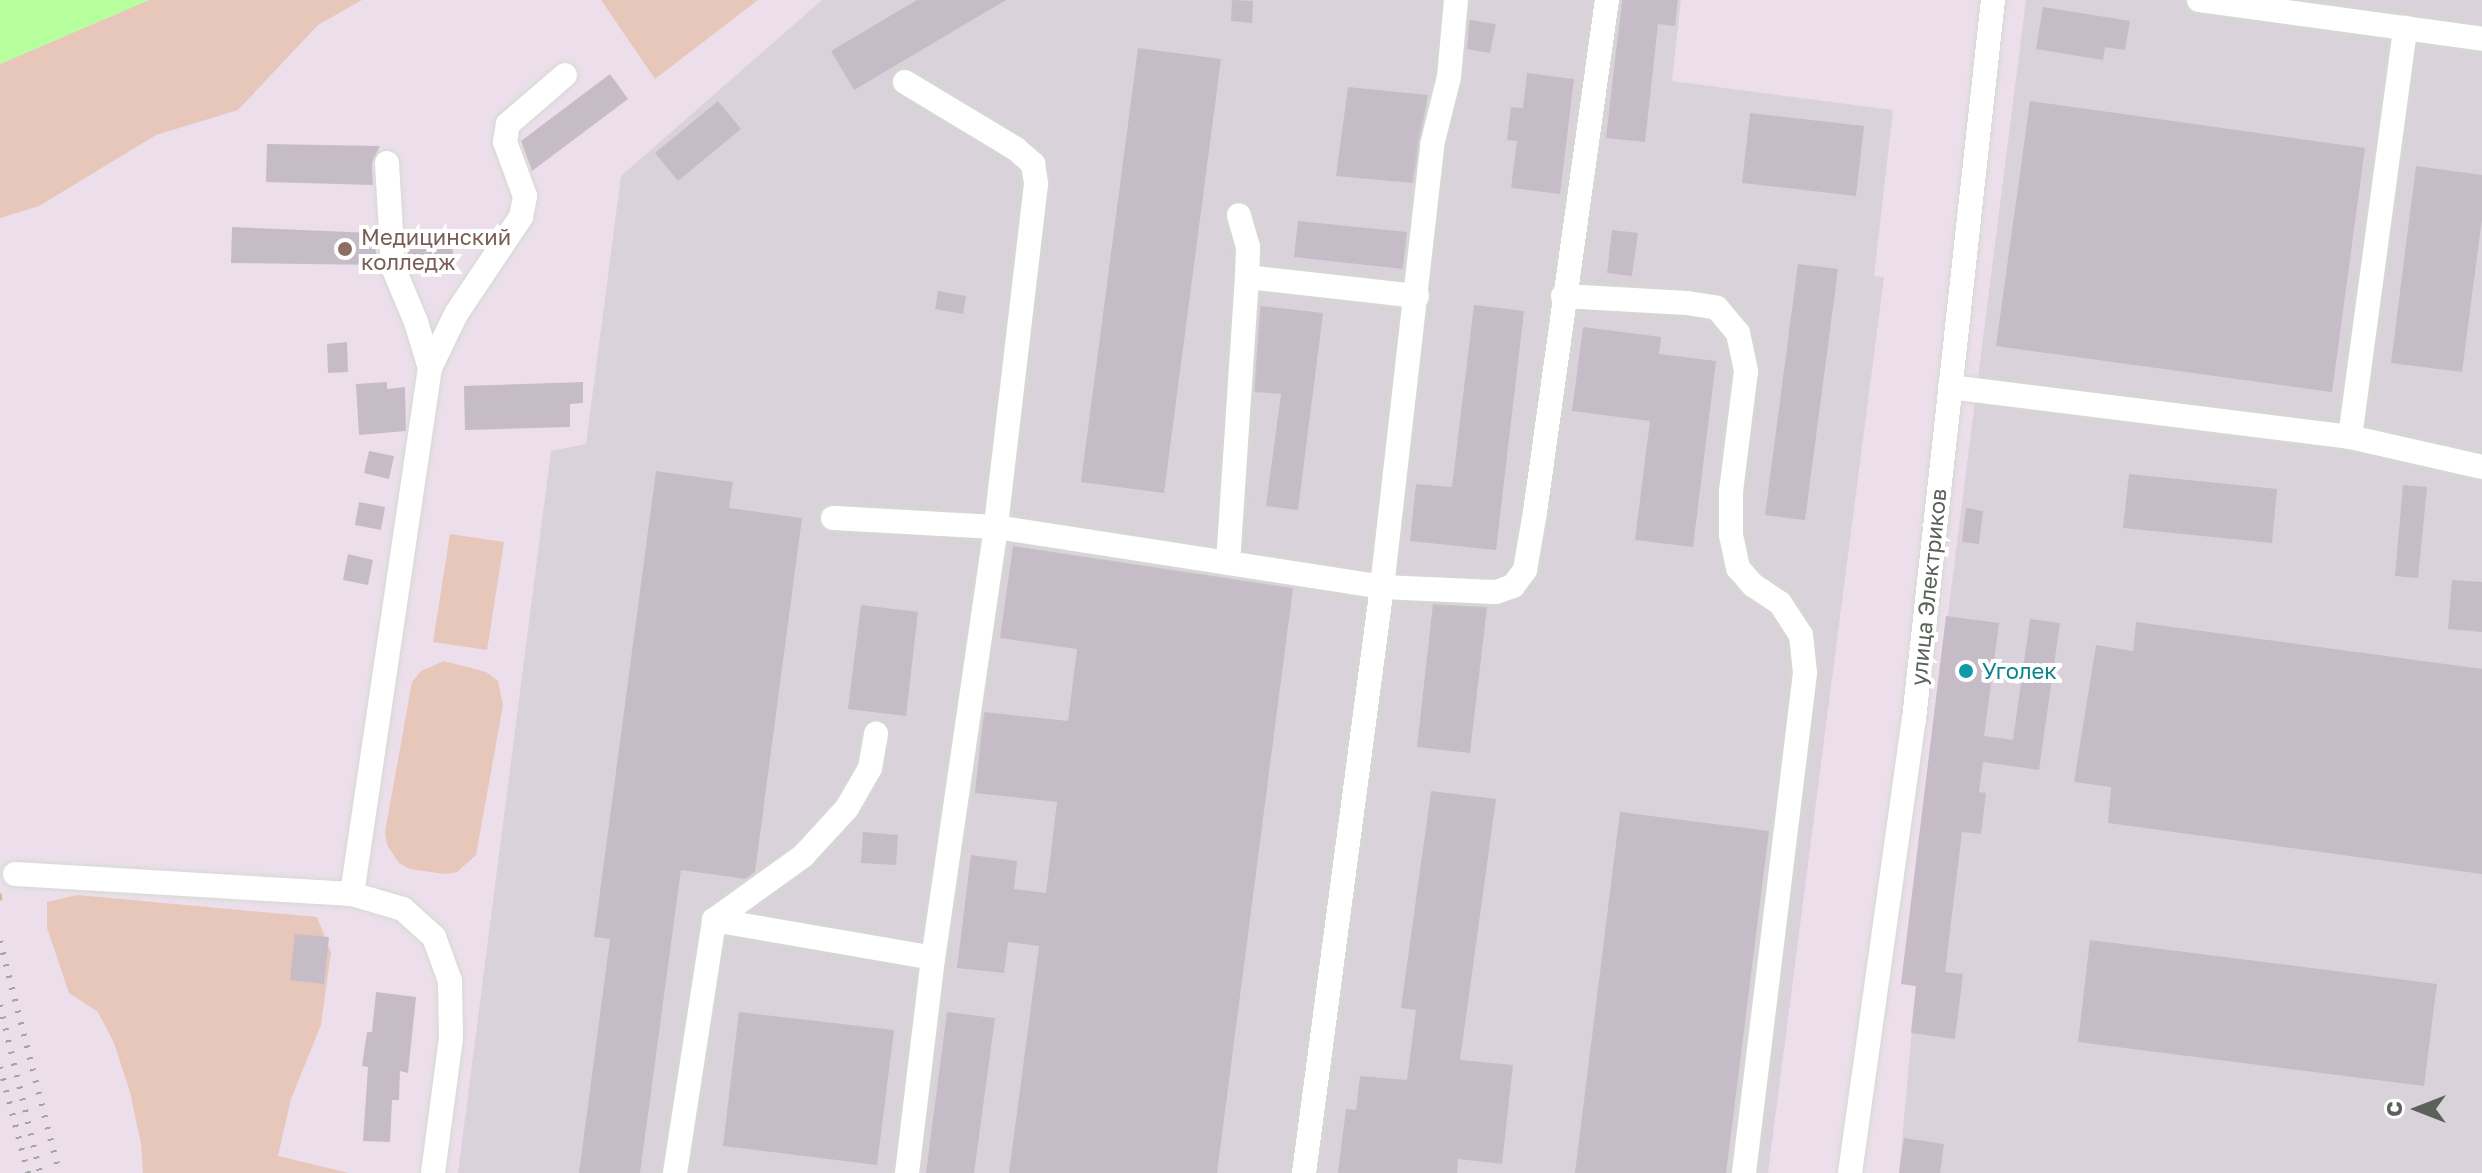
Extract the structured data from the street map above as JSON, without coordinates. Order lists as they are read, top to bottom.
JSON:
{
  "streets": {
    "street": ["улица Электриков"]
  },
  "places": ["Медицинский колледж", "Уголек"],
  "north": "left"
}
